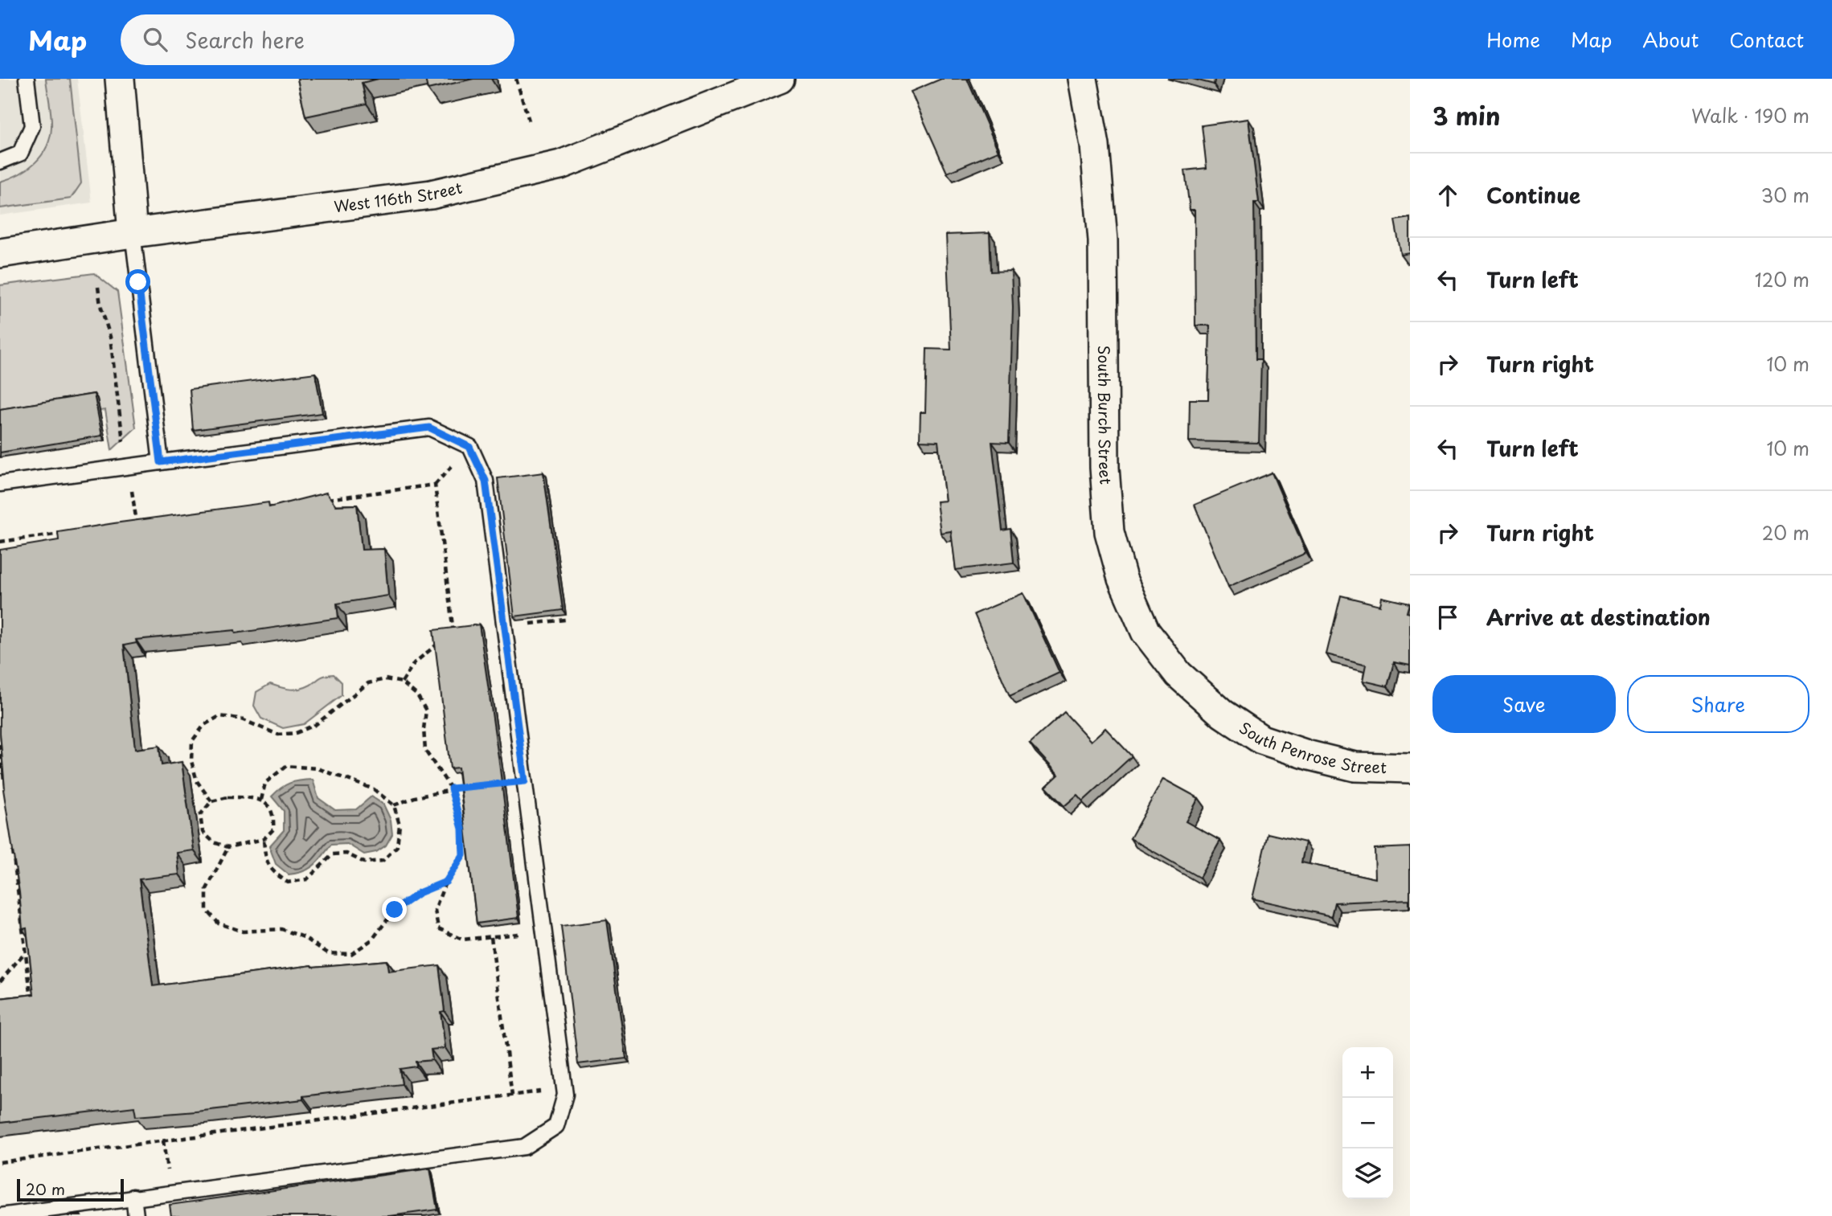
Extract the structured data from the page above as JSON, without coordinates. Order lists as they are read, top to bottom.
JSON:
{
  "streets": {
    "street": ["West 116th Street", "South Burch Street", "South Penrose Street"]
  },
  "crossings": [
    ["South Burch Street", "South Penrose Street"]
  ],
  "scale_bar": "20 m",
  "page": {
    "header": "Map",
    "search": "Search here",
    "nav": [
      "Home",
      "Map",
      "About",
      "Contact"
    ],
    "heading": ["3 min", "Walk · 190 m"],
    "list": [
      ["Continue", "30 m"],
      ["Turn left", "120 m"],
      ["Turn right", "10 m"],
      ["Turn left", "10 m"],
      ["Turn right", "20 m"],
      "Arrive at destination"
    ],
    "buttons": ["Save", "Share"],
    "map_buttons": ["+", "−"],
    "scale": "20 m"
  }
}
